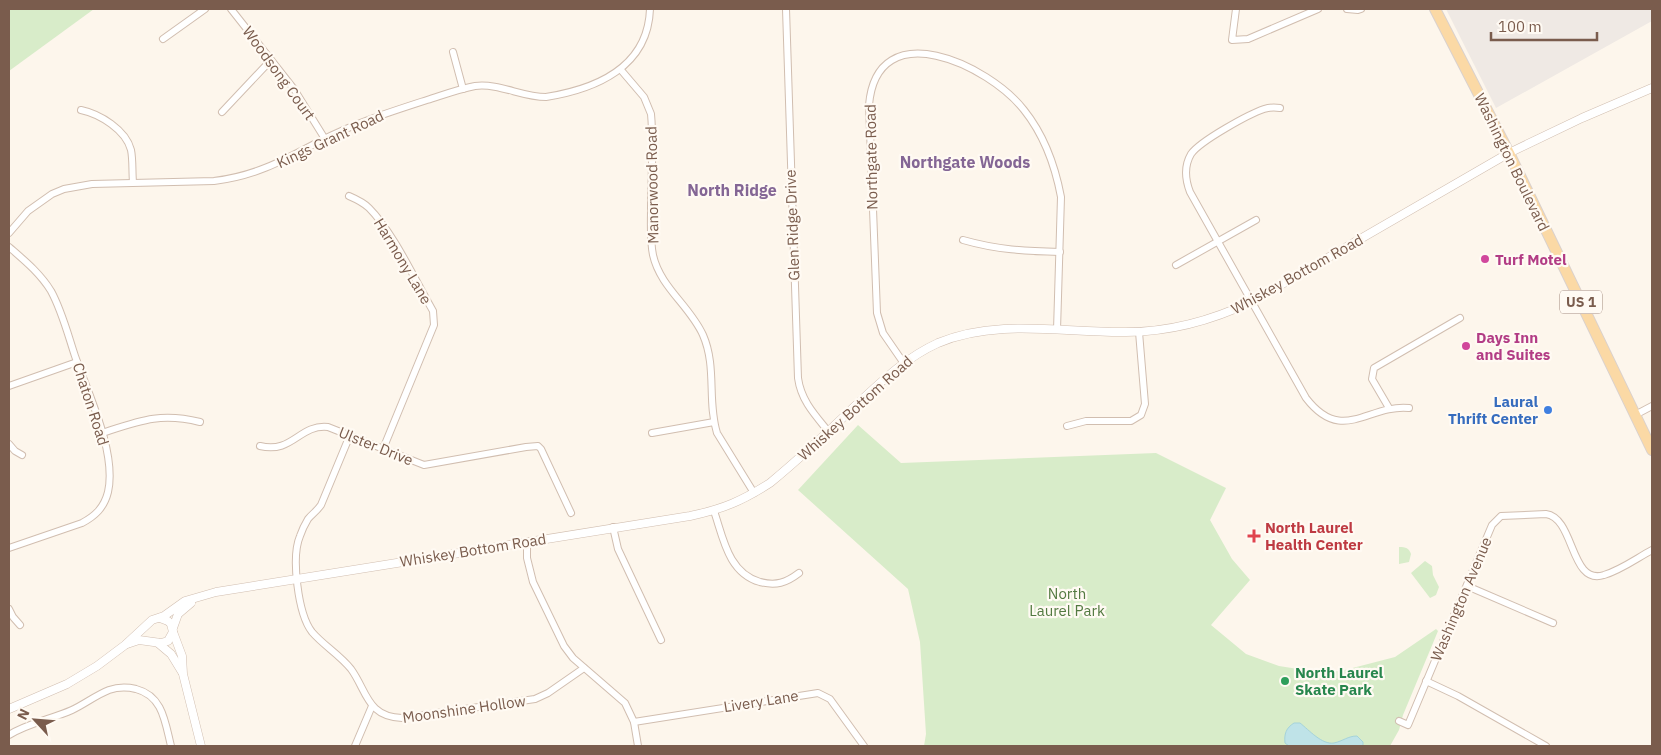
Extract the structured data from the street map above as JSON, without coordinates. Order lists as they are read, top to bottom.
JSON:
{
  "streets": {
    "main road": ["Washington Boulevard", "US 1"],
    "street": [
      "Woodsong Court",
      "Kings Grant Road",
      "Northgate Road",
      "Manorwood Road",
      "Glen Ridge Drive",
      "Harmony Lane",
      "Whiskey Bottom Road",
      "Chaton Road",
      "Ulster Drive",
      "Washington Avenue",
      "Livery Lane",
      "Moonshine Hollow"
    ]
  },
  "crossings": [
    ["Woodsong Court", "Kings Grant Road"],
    ["Kings Grant Road", "Manorwood Road"],
    ["Northgate Road", "Whiskey Bottom Road"],
    ["Washington Boulevard", "Whiskey Bottom Road"],
    ["Manorwood Road", "Whiskey Bottom Road"],
    ["Glen Ridge Drive", "Whiskey Bottom Road"],
    ["Harmony Lane", "Ulster Drive"]
  ],
  "districts": ["Northgate Woods", "North Ridge"],
  "parks": ["North Laurel Park"],
  "places": {
    "other": [
      "Turf Motel",
      "Days Inn and Suites",
      "Laural Thrift Center",
      "North Laurel Skate Park"
    ],
    "health": ["North Laurel Health Center"]
  },
  "scale_bar": "100 m",
  "north": "top left"
}
